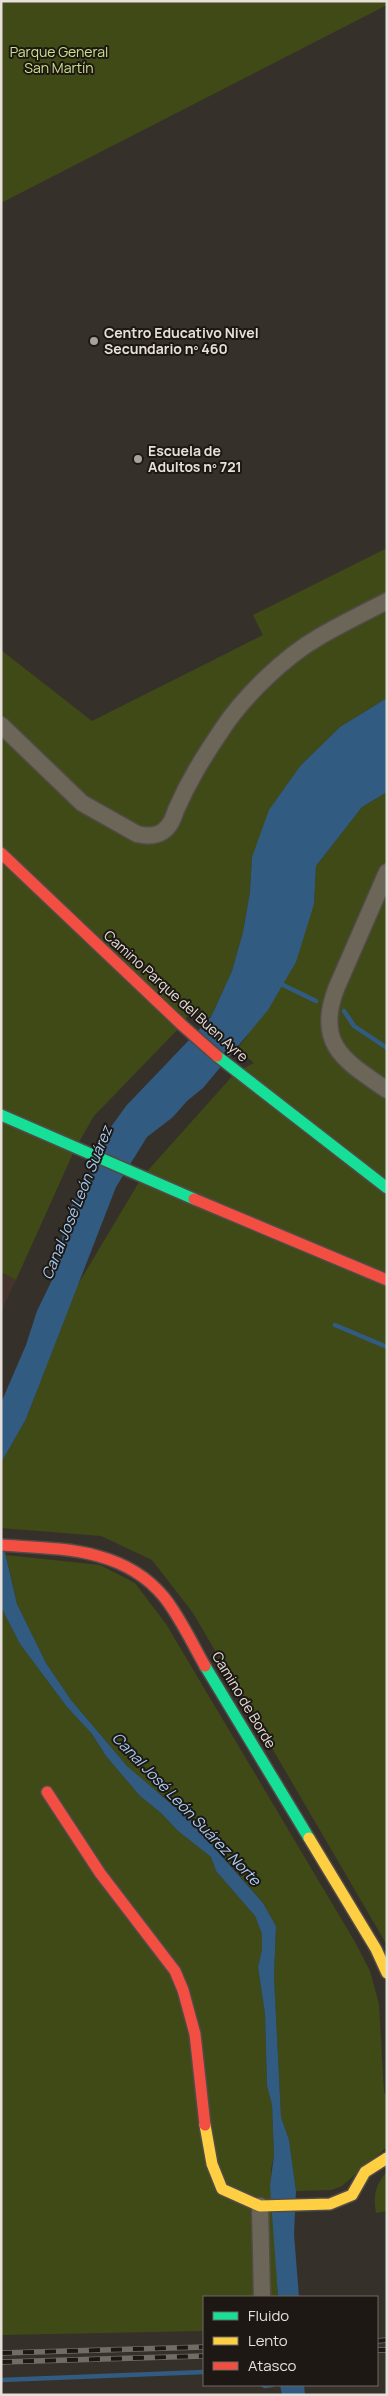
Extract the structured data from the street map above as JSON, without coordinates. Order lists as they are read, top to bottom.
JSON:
{
  "streets": {
    "main road": ["Camino Parque del Buen Ayre", "Camino de Borde"]
  },
  "water": ["Canal José León Suárez", "Canal José León Suárez Norte"],
  "parks": ["Parque General San Martín"],
  "places": ["Centro Educativo Nivel Secundario nº 460", "Escuela de Adultos nº 721"],
  "legend": ["Fluido", "Lento", "Atasco"]
}
